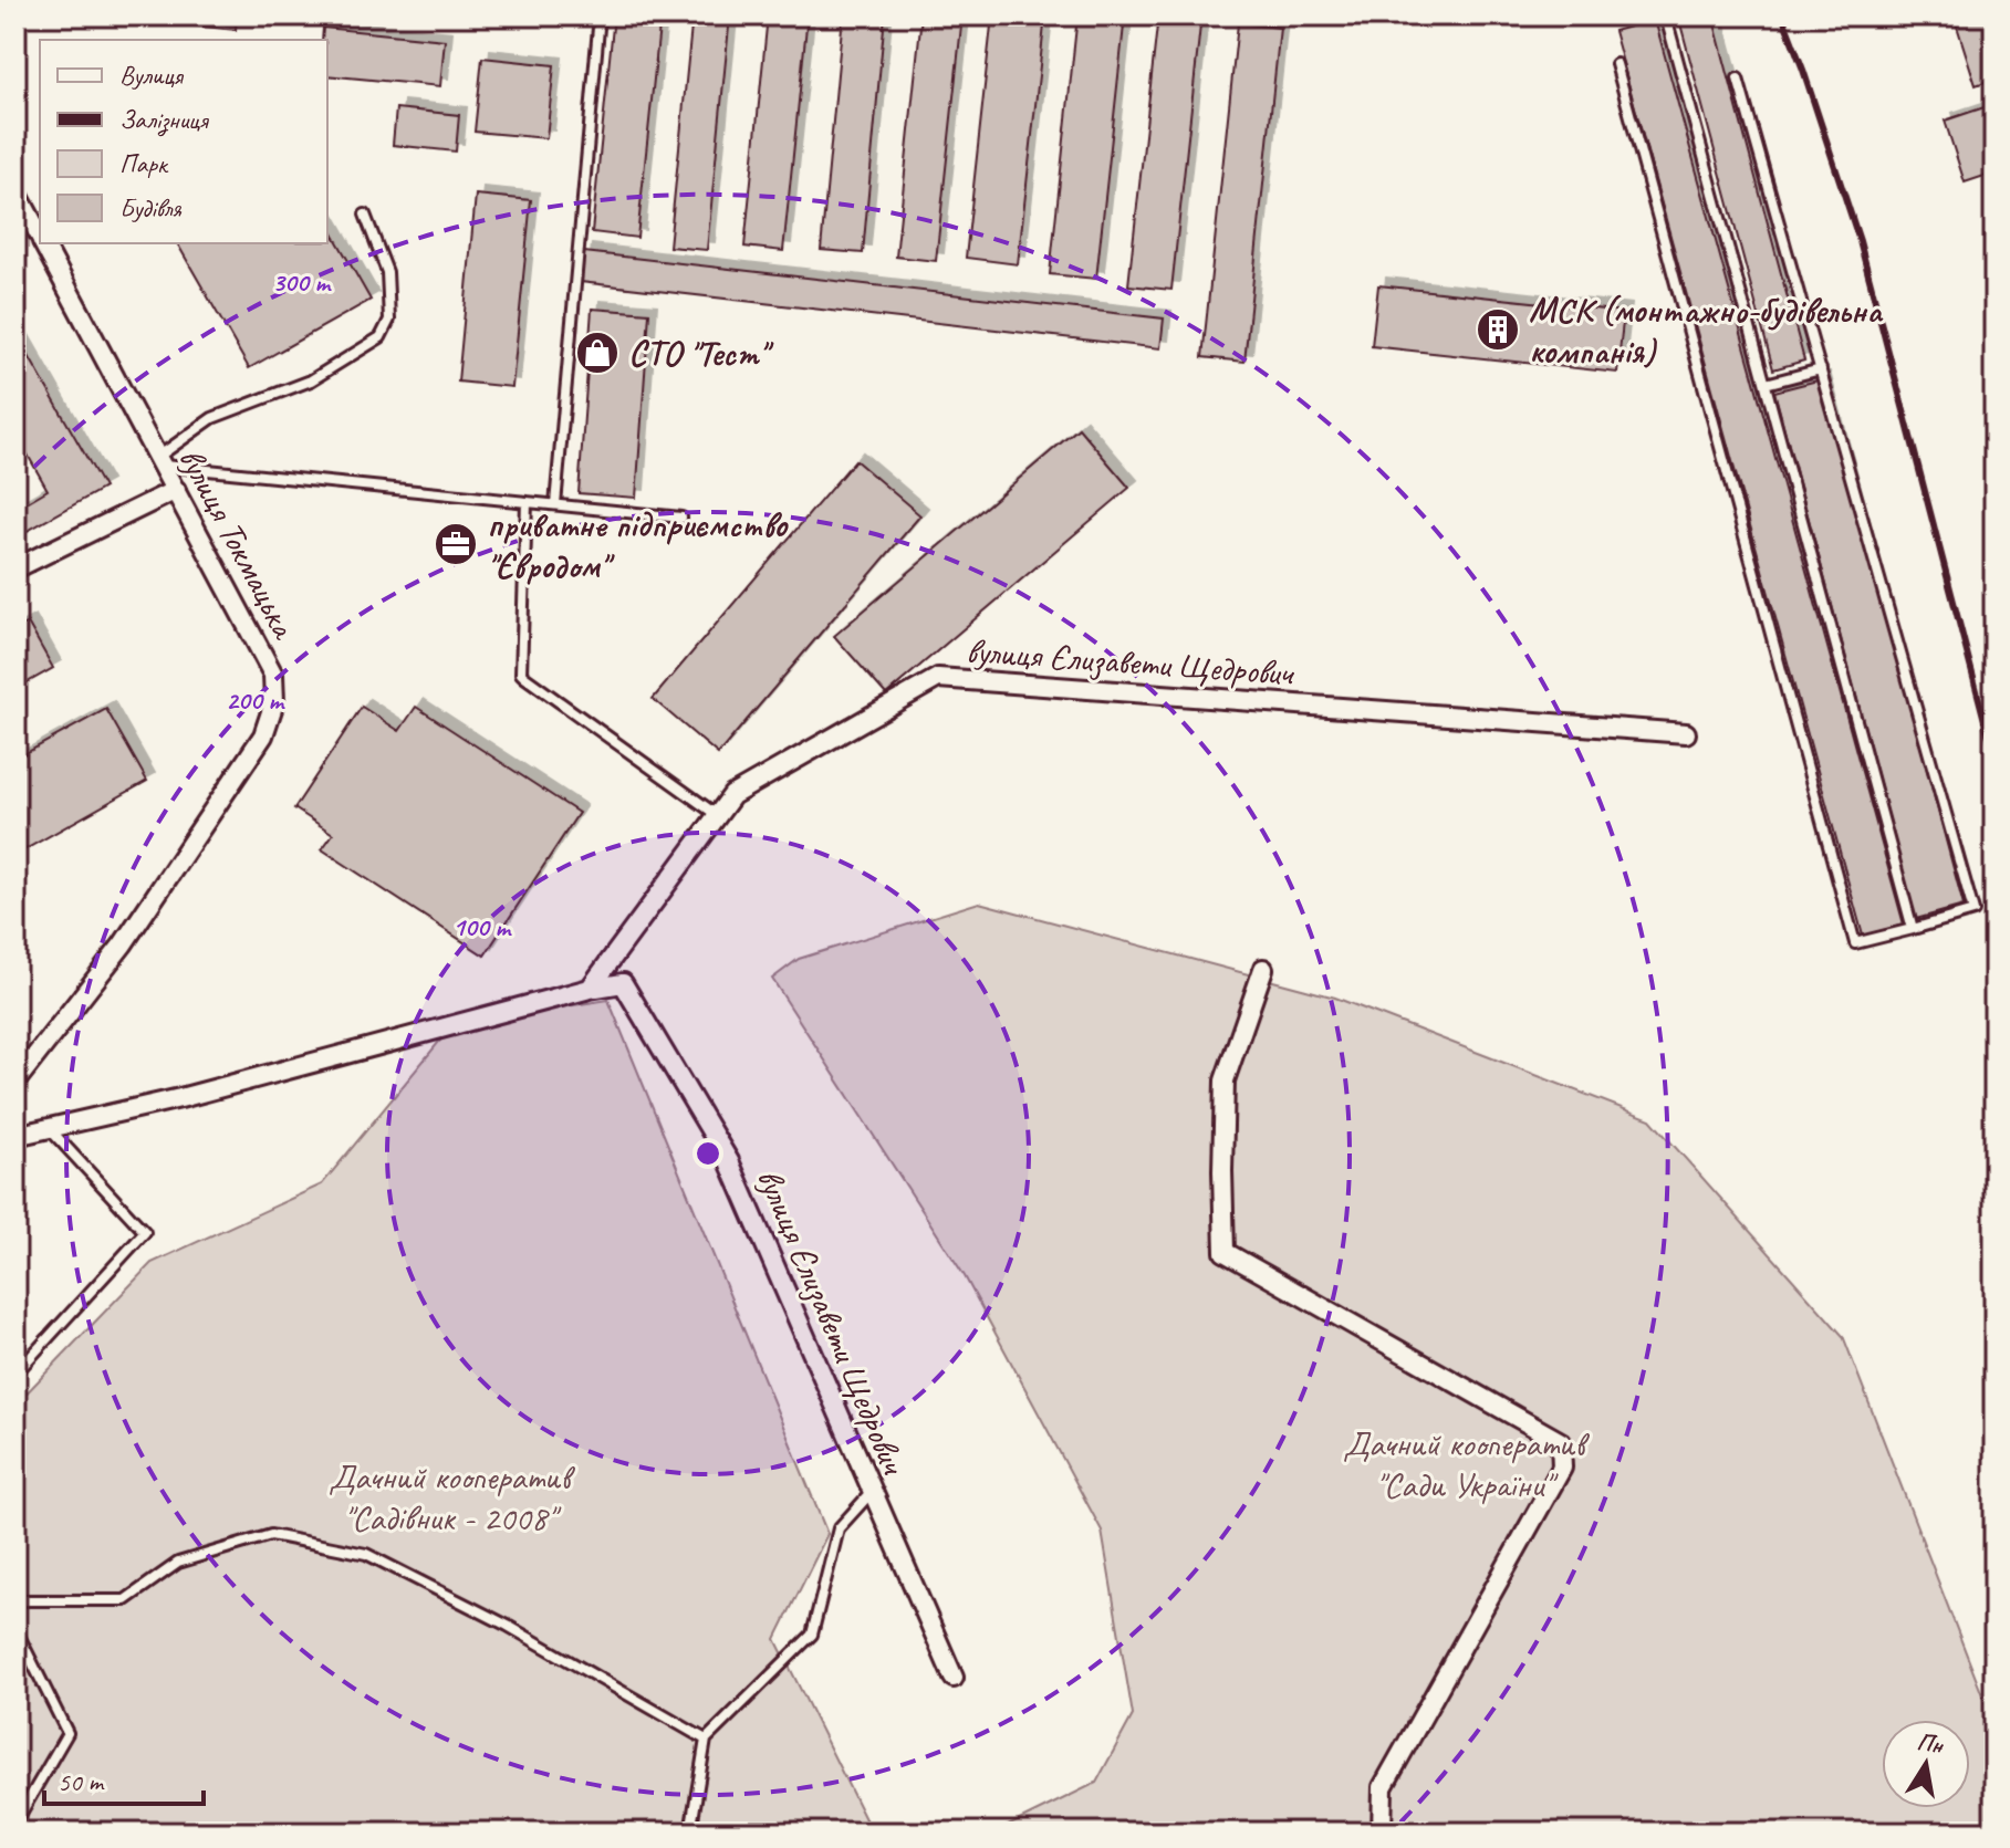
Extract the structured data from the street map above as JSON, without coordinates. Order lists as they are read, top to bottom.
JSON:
{
  "streets": {
    "street": ["вулиця Токмацька", "вулиця Єлизавети Щедрович"]
  },
  "parks": ["Дачний кооператив \"Сади України\"", "Дачний кооператив \"Садівник - 2008\""],
  "places": {
    "building": ["МСК (монтажно-будівельна компанія)"],
    "shop": ["СТО \"Тест\""],
    "office": ["приватне підприємство \"Євродом\""]
  },
  "legend": [
    "Вулиця",
    "Залізниця",
    "Парк",
    "Будівля"
  ],
  "scale_bar": "50 m",
  "north": "top",
  "rings": ["300 m", "200 m", "100 m"]
}
